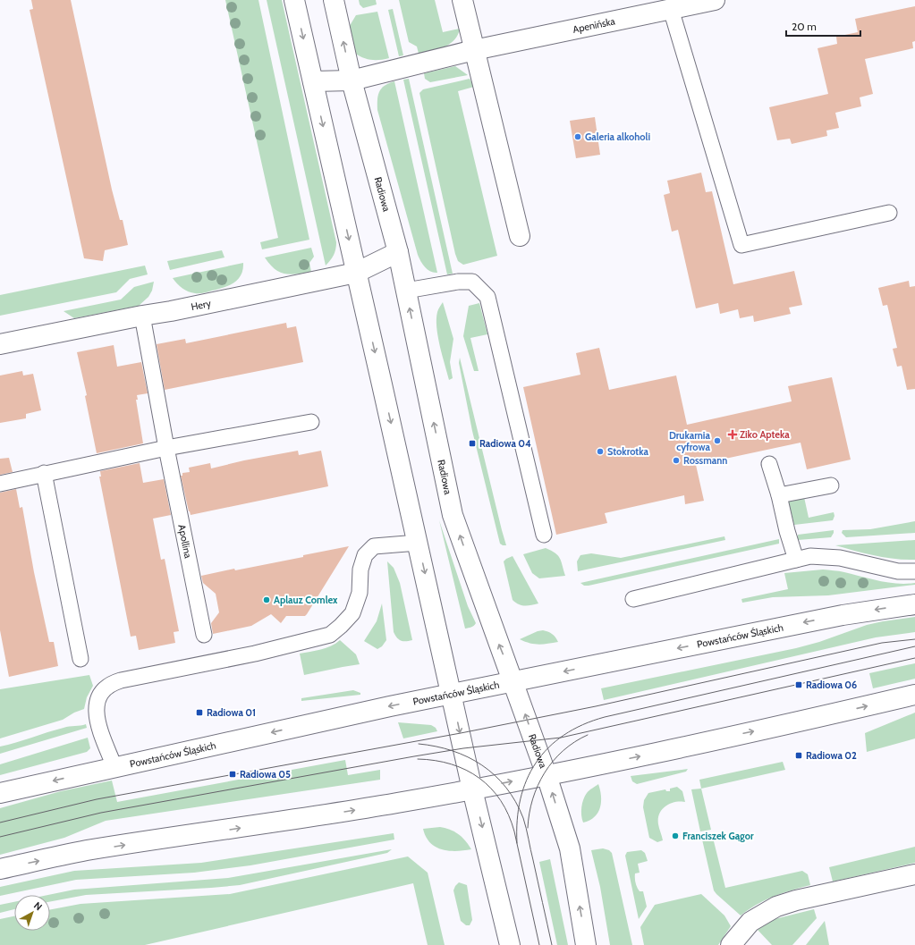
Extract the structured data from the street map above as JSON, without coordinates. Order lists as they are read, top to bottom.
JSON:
{
  "streets": {
    "main road": [
      "Apenińska",
      "Radiowa",
      "Hery",
      "Powstańców Śląskich"
    ],
    "lane": ["Apollina"]
  },
  "crossings": [
    ["Apenińska", "Radiowa"],
    ["Radiowa", "Hery"],
    ["Radiowa", "Powstańców Śląskich"],
    ["Hery", "Apollina"]
  ],
  "places": {
    "other": [
      "Galeria alkoholi",
      "Drukarnia cyfrowa",
      "Stokrotka",
      "Rossmann",
      "Aplauz Comlex",
      "Franciszek Gągor"
    ],
    "health": ["Ziko Apteka"],
    "transit": [
      "Radiowa 04",
      "Radiowa 06",
      "Radiowa 01",
      "Radiowa 02",
      "Radiowa 05"
    ]
  },
  "scale_bar": "20 m",
  "north": "top right"
}
